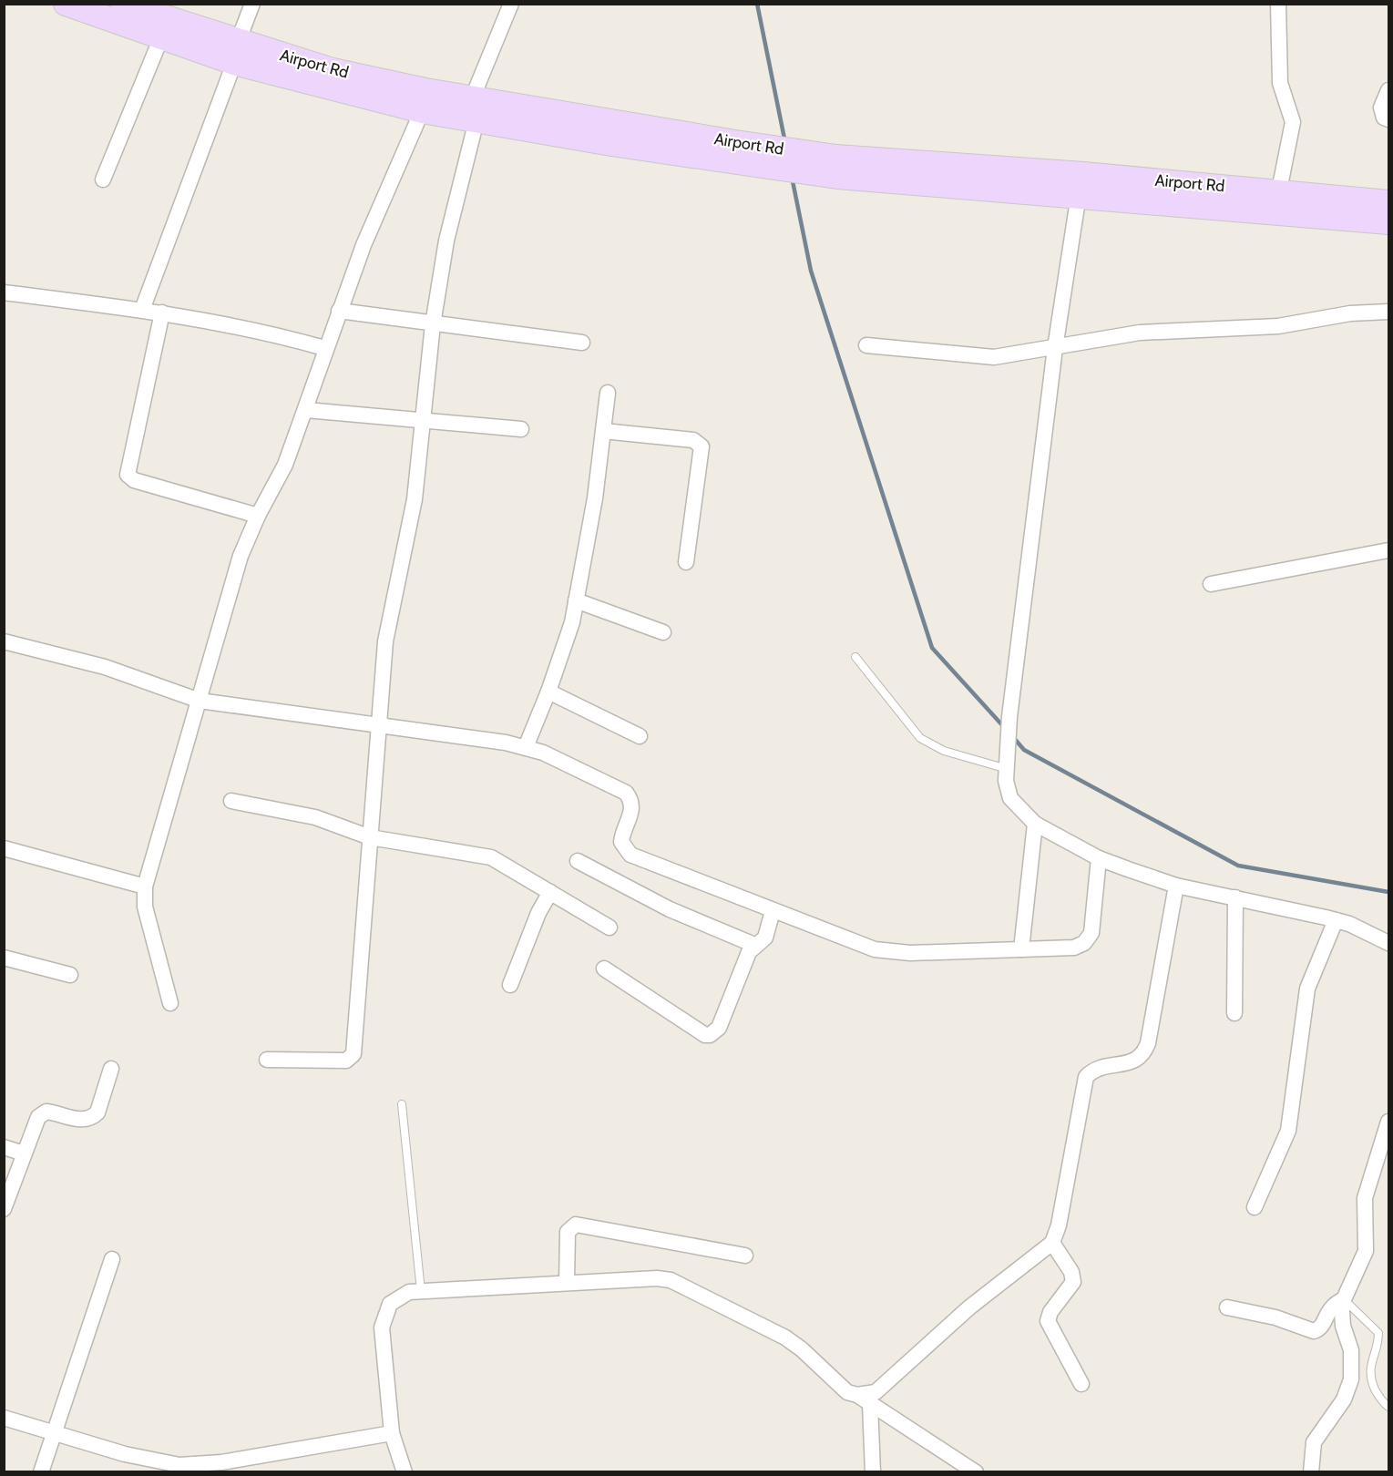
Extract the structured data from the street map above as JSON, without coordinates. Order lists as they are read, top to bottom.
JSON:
{
  "streets": {
    "main road": ["Airport Rd"]
  }
}
